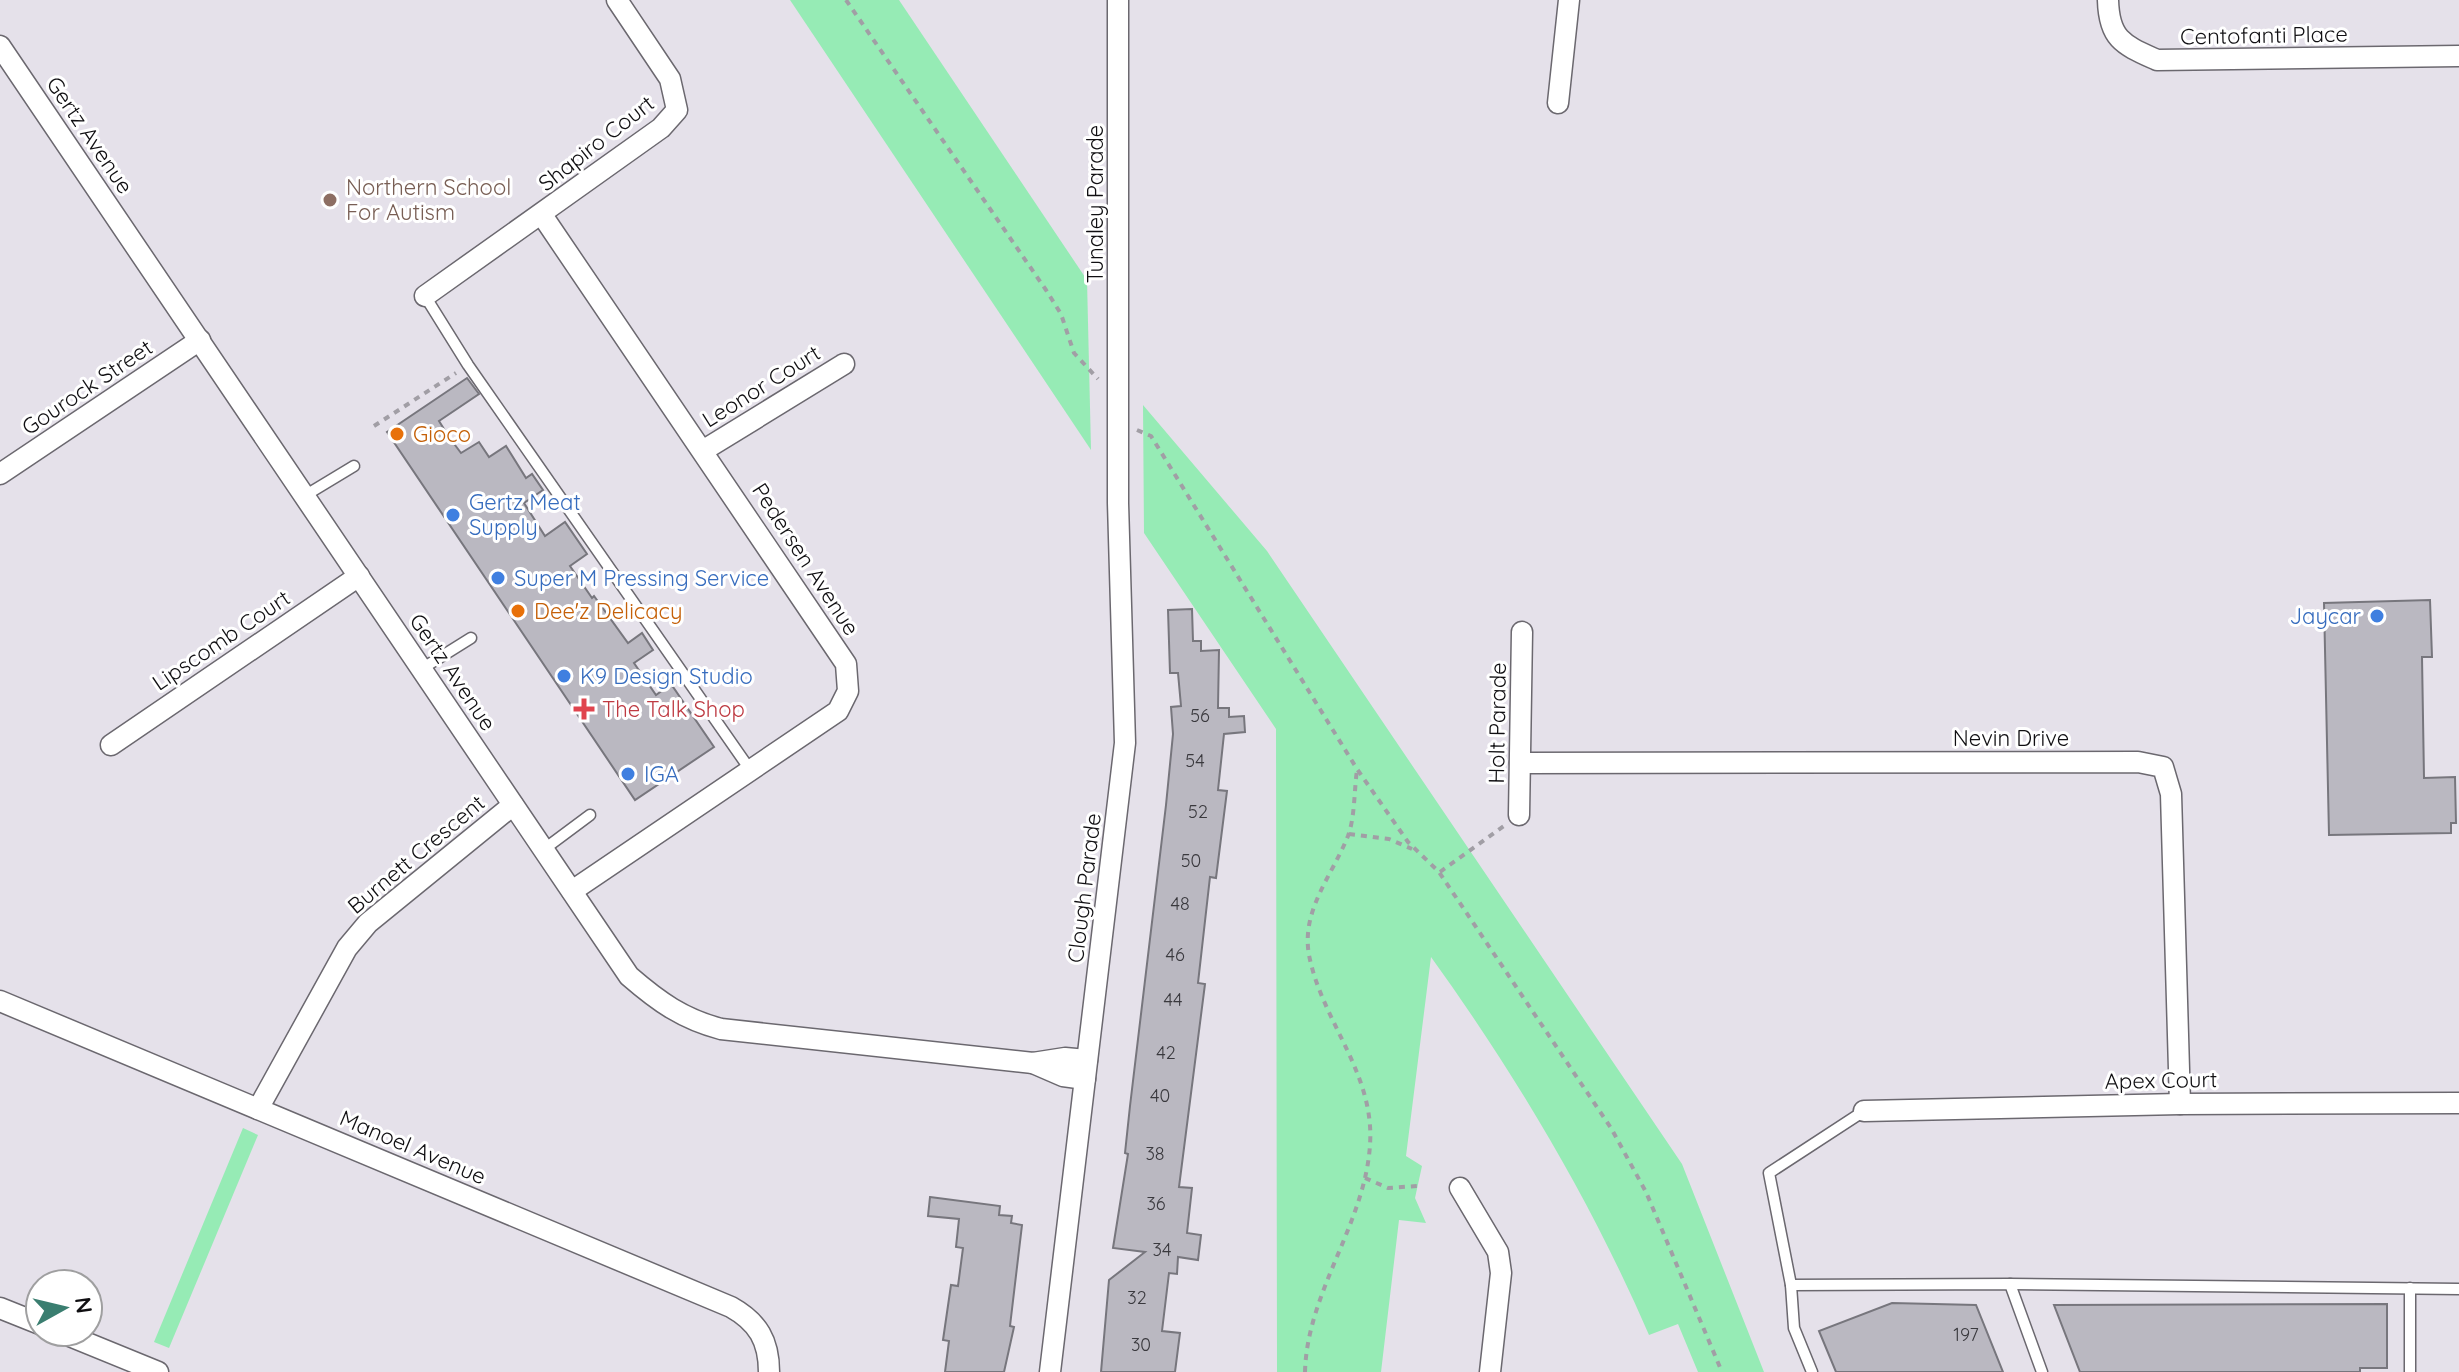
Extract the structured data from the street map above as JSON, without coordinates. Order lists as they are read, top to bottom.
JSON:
{
  "streets": {
    "street": [
      "Centofanti Place",
      "Gertz Avenue",
      "Shapiro Court",
      "Tunaley Parade",
      "Leonor Court",
      "Gourock Street",
      "Pedersen Avenue",
      "Lipscomb Court",
      "Holt Parade",
      "Nevin Drive",
      "Burnett Crescent",
      "Clough Parade",
      "Apex Court",
      "Manoel Avenue"
    ]
  },
  "crossings": [
    ["Gertz Avenue", "Gourock Street"],
    ["Gertz Avenue", "Pedersen Avenue"],
    ["Gertz Avenue", "Lipscomb Court"],
    ["Gertz Avenue", "Burnett Crescent"],
    ["Gertz Avenue", "Clough Parade"],
    ["Shapiro Court", "Pedersen Avenue"],
    ["Tunaley Parade", "Clough Parade"],
    ["Leonor Court", "Pedersen Avenue"],
    ["Holt Parade", "Nevin Drive"],
    ["Nevin Drive", "Apex Court"],
    ["Burnett Crescent", "Manoel Avenue"]
  ],
  "places": {
    "other": [
      "Northern School For Autism",
      "Gioco",
      "Gertz Meat Supply",
      "Super M Pressing Service",
      "Dee'z Delicacy",
      "Jaycar",
      "K9 Design Studio",
      "IGA"
    ],
    "health": ["The Talk Shop"]
  },
  "house_numbers": [
    "56",
    "54",
    "52",
    "50",
    "48",
    "46",
    "44",
    "42",
    "40",
    "38",
    "36",
    "34",
    "32",
    "197",
    "30"
  ],
  "north": "right"
}
